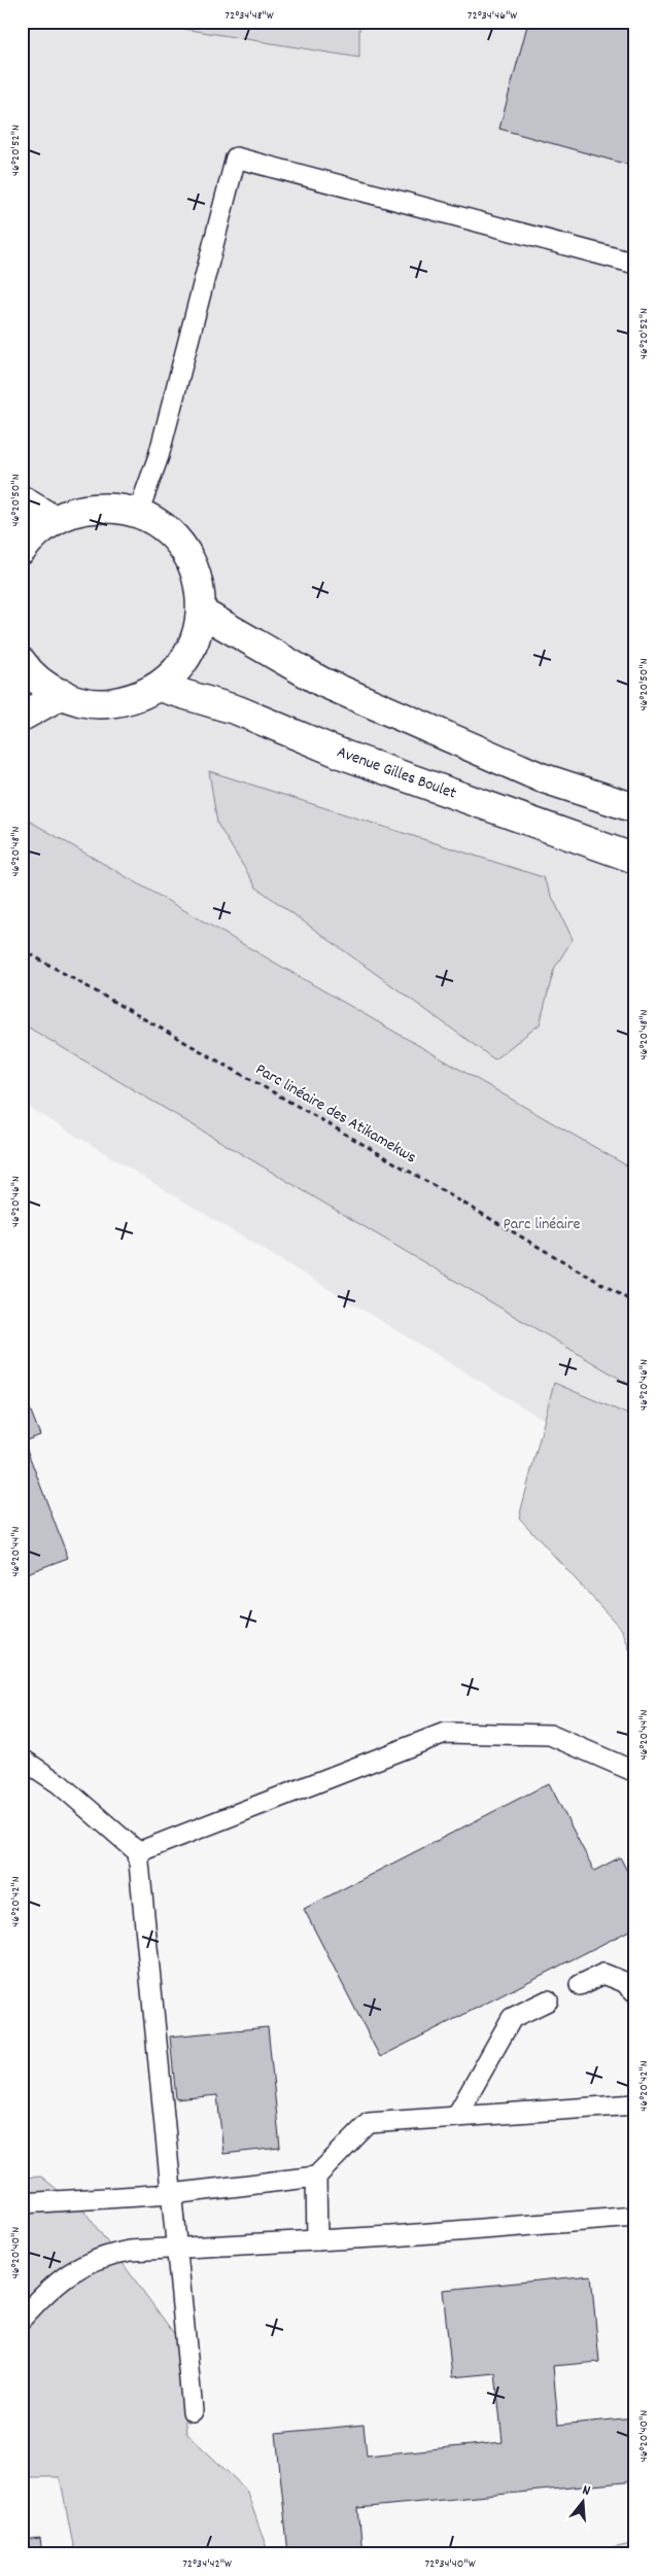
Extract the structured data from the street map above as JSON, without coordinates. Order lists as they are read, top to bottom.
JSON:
{
  "streets": {
    "street": ["Avenue Gilles Boulet"],
    "path": ["Parc linéaire des Atikamekws"]
  },
  "parks": ["Parc linéaire"],
  "north": "top",
  "coordinates": [
    "72°34'48\"W",
    "72°34'46\"W",
    "46°20'52\"N",
    "46°20'50\"N",
    "46°20'48\"N",
    "46°20'46\"N",
    "46°20'44\"N",
    "46°20'42\"N",
    "46°20'40\"N",
    "72°34'42\"W",
    "72°34'40\"W"
  ]
}
